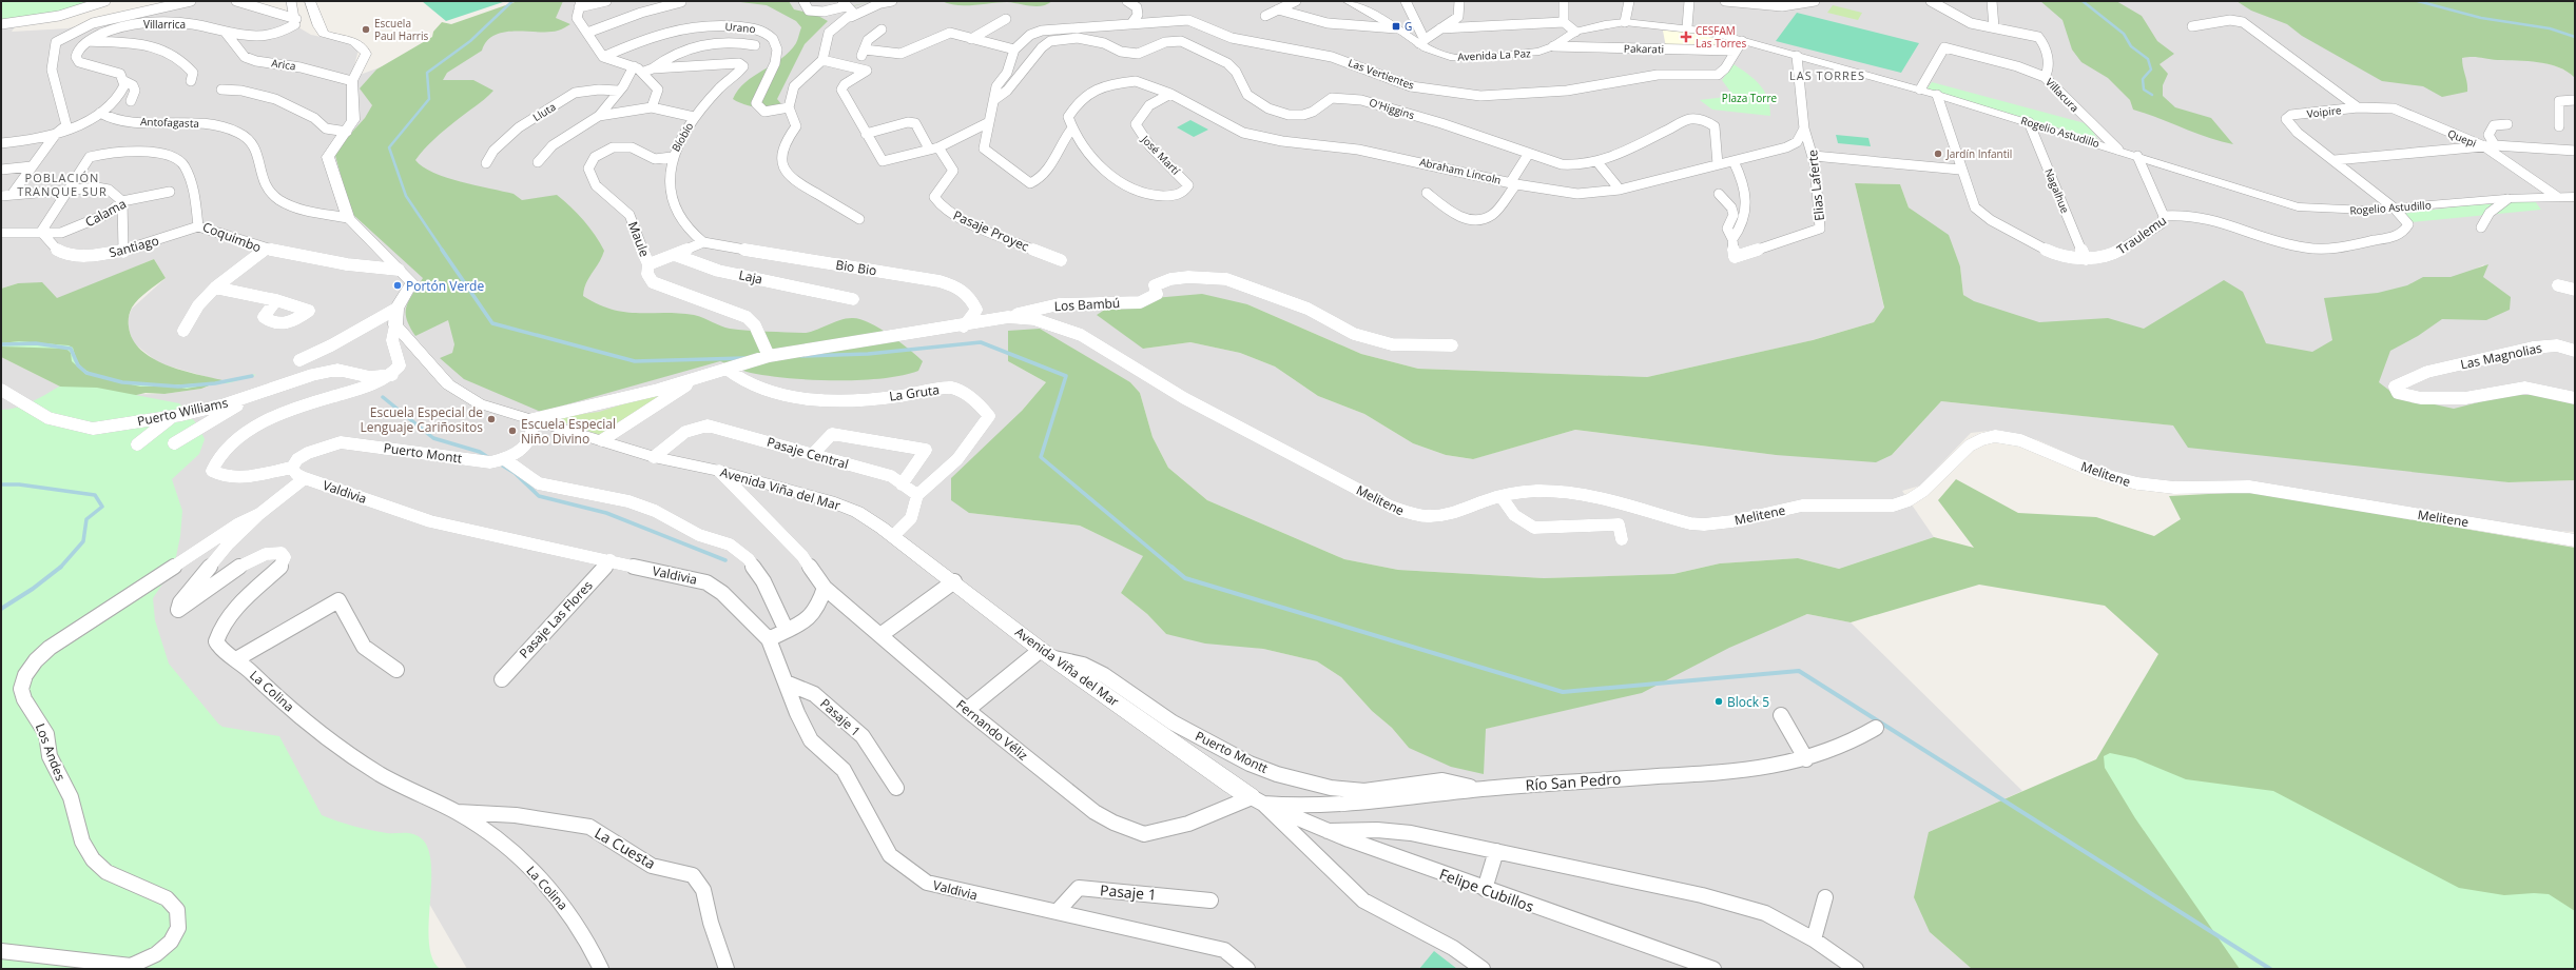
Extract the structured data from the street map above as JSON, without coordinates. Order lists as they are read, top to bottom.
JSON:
{
  "streets": {
    "street": [
      "Villarrica",
      "Urano",
      "Pakarati",
      "Avenida La Paz",
      "Arica",
      "Las Vertientes",
      "Villacura",
      "O'Higgins",
      "Lluta",
      "Voipire",
      "Antofagasta",
      "Rogelio Astudillo",
      "Bíobío",
      "Quepi",
      "José Martí",
      "Abraham Lincoln",
      "Elias Laferte",
      "Nagalhue",
      "Calama",
      "Pasaje Proyec",
      "Traulemu",
      "Coquimbo",
      "Maule",
      "Santiago",
      "Bio Bio",
      "Laja",
      "Los Bambú",
      "Las Magnolias",
      "La Gruta",
      "Puerto Williams",
      "Puerto Montt",
      "Pasaje Central",
      "Melitene",
      "Avenida Viña del Mar",
      "Valdivia",
      "Pasaje Las Flores",
      "La Colina",
      "Pasaje 1",
      "Fernando Véliz",
      "Los Andes",
      "Río San Pedro",
      "La Cuesta",
      "Felipe Cubillos"
    ]
  },
  "crossings": [
    ["Villarrica", "Arica"],
    ["Pakarati", "Avenida La Paz"],
    ["Pakarati", "Las Vertientes"],
    ["Pakarati", "Rogelio Astudillo"],
    ["Avenida La Paz", "Rogelio Astudillo"],
    ["Las Vertientes", "Rogelio Astudillo"],
    ["Villacura", "Rogelio Astudillo"],
    ["O'Higgins", "Abraham Lincoln"],
    ["Voipire", "Rogelio Astudillo"],
    ["Voipire", "Quepi"],
    ["Voipire", "Traulemu"],
    ["Rogelio Astudillo", "Quepi"],
    ["Rogelio Astudillo", "Nagalhue"],
    ["Rogelio Astudillo", "Traulemu"],
    ["Bíobío", "Maule"],
    ["Bíobío", "Bio Bio"],
    ["José Martí", "Abraham Lincoln"],
    ["Abraham Lincoln", "Elias Laferte"],
    ["Nagalhue", "Traulemu"],
    ["Calama", "Santiago"],
    ["Coquimbo", "Santiago"],
    ["Maule", "Melitene"],
    ["Los Bambú", "Melitene"],
    ["La Gruta", "Pasaje Central"],
    ["La Gruta", "Melitene"],
    ["Puerto Montt", "Avenida Viña del Mar"],
    ["Puerto Montt", "Valdivia"],
    ["Puerto Montt", "Río San Pedro"],
    ["Pasaje Central", "Avenida Viña del Mar"],
    ["Melitene", "Avenida Viña del Mar"],
    ["Avenida Viña del Mar", "Fernando Véliz"],
    ["Avenida Viña del Mar", "Río San Pedro"],
    ["Avenida Viña del Mar", "Felipe Cubillos"],
    ["Valdivia", "Pasaje Las Flores"],
    ["Valdivia", "Pasaje 1"],
    ["Valdivia", "Los Andes"],
    ["La Colina", "Los Andes"],
    ["La Colina", "La Cuesta"],
    ["Fernando Véliz", "Río San Pedro"],
    ["Fernando Véliz", "Felipe Cubillos"],
    ["Río San Pedro", "Felipe Cubillos"]
  ],
  "districts": ["LAS TORRES", "POBLACIÓN TRANQUE SUR"],
  "parks": ["Plaza Torre"],
  "places": {
    "transit": ["G"],
    "other": [
      "Escuela Paul Harris",
      "Jardín Infantil",
      "Portón Verde",
      "Escuela Especial de Lenguaje Cariñositos",
      "Escuela Especial Niño Divino",
      "Block 5"
    ],
    "health": ["CESFAM Las Torres"]
  }
}
